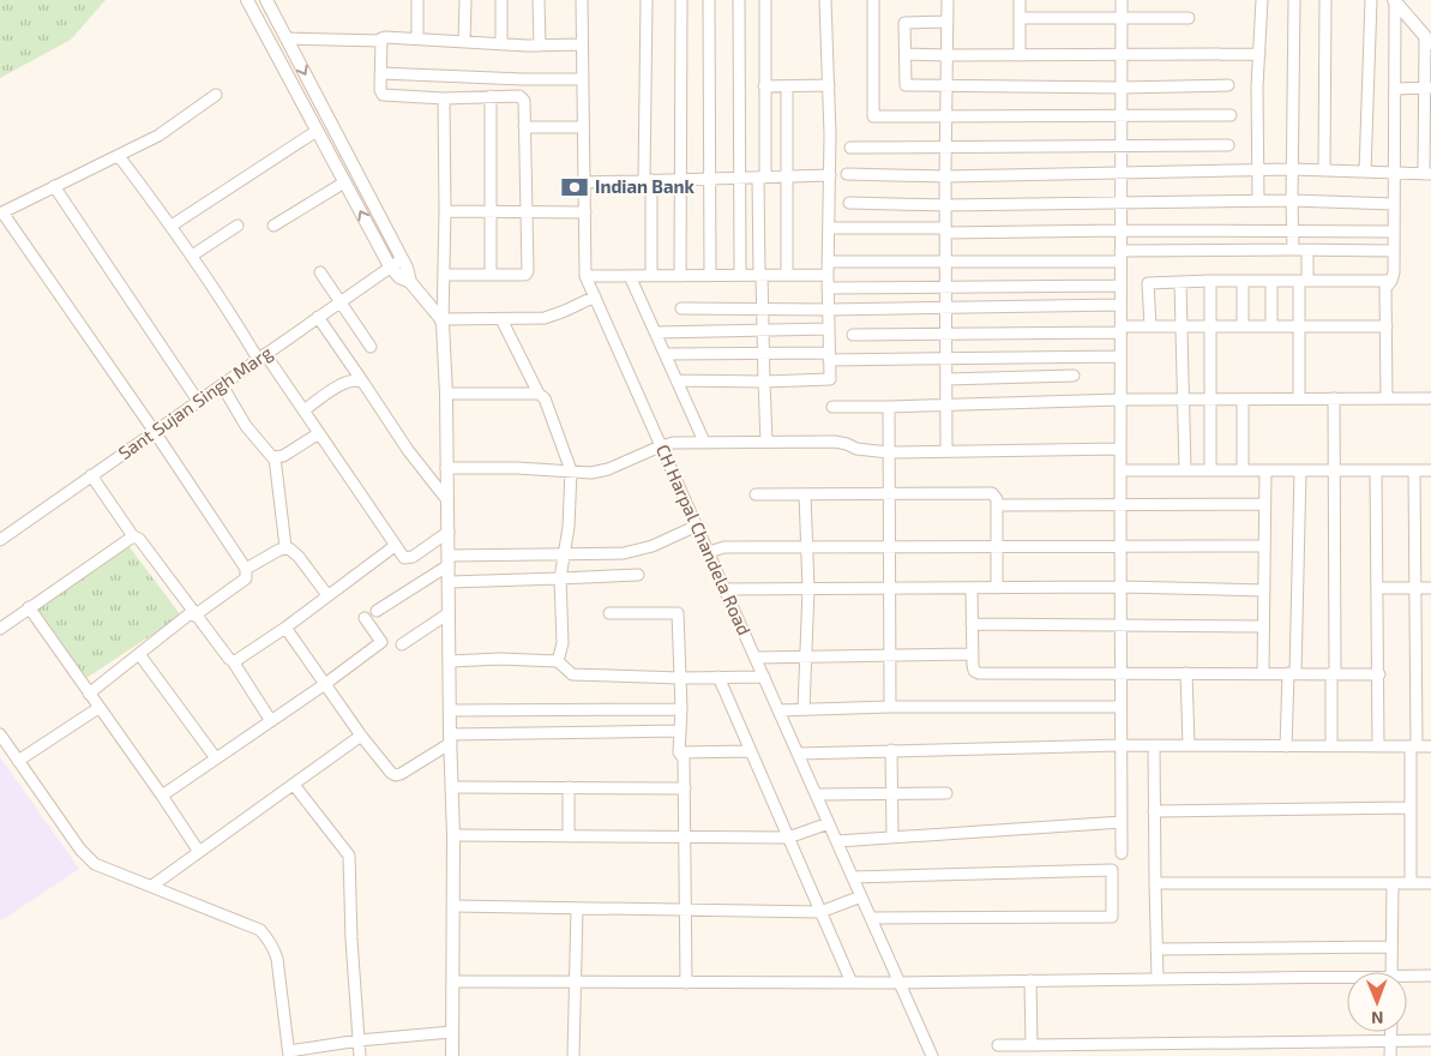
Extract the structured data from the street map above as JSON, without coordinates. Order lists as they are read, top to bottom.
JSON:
{
  "streets": {
    "street": ["Sant Sujan Singh Marg", "CH Harpal Chandela Road"]
  },
  "places": {
    "bank": ["Indian Bank"]
  },
  "north": "bottom"
}
